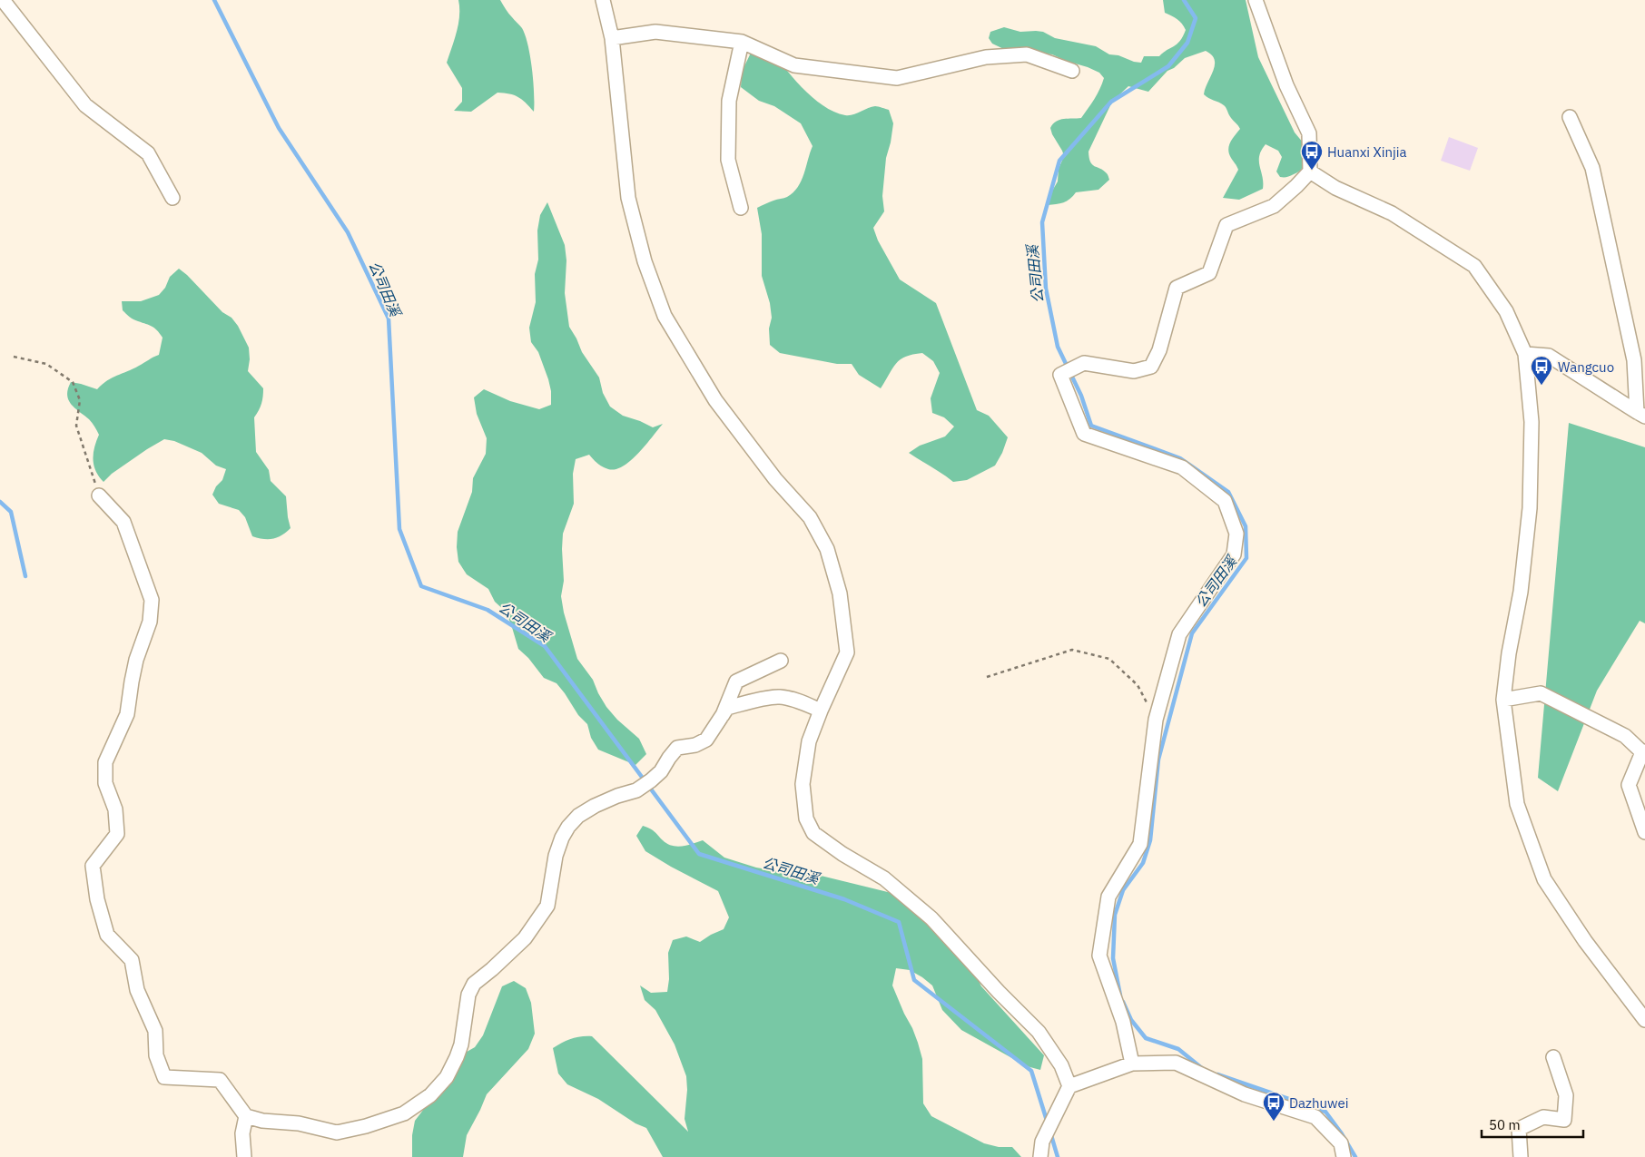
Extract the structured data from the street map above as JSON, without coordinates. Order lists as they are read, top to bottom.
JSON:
{
  "water": ["公司田溪"],
  "places": {
    "bus stop": ["Huanxi Xinjia", "Wangcuo", "Dazhuwei"]
  },
  "scale_bar": "50 m"
}
